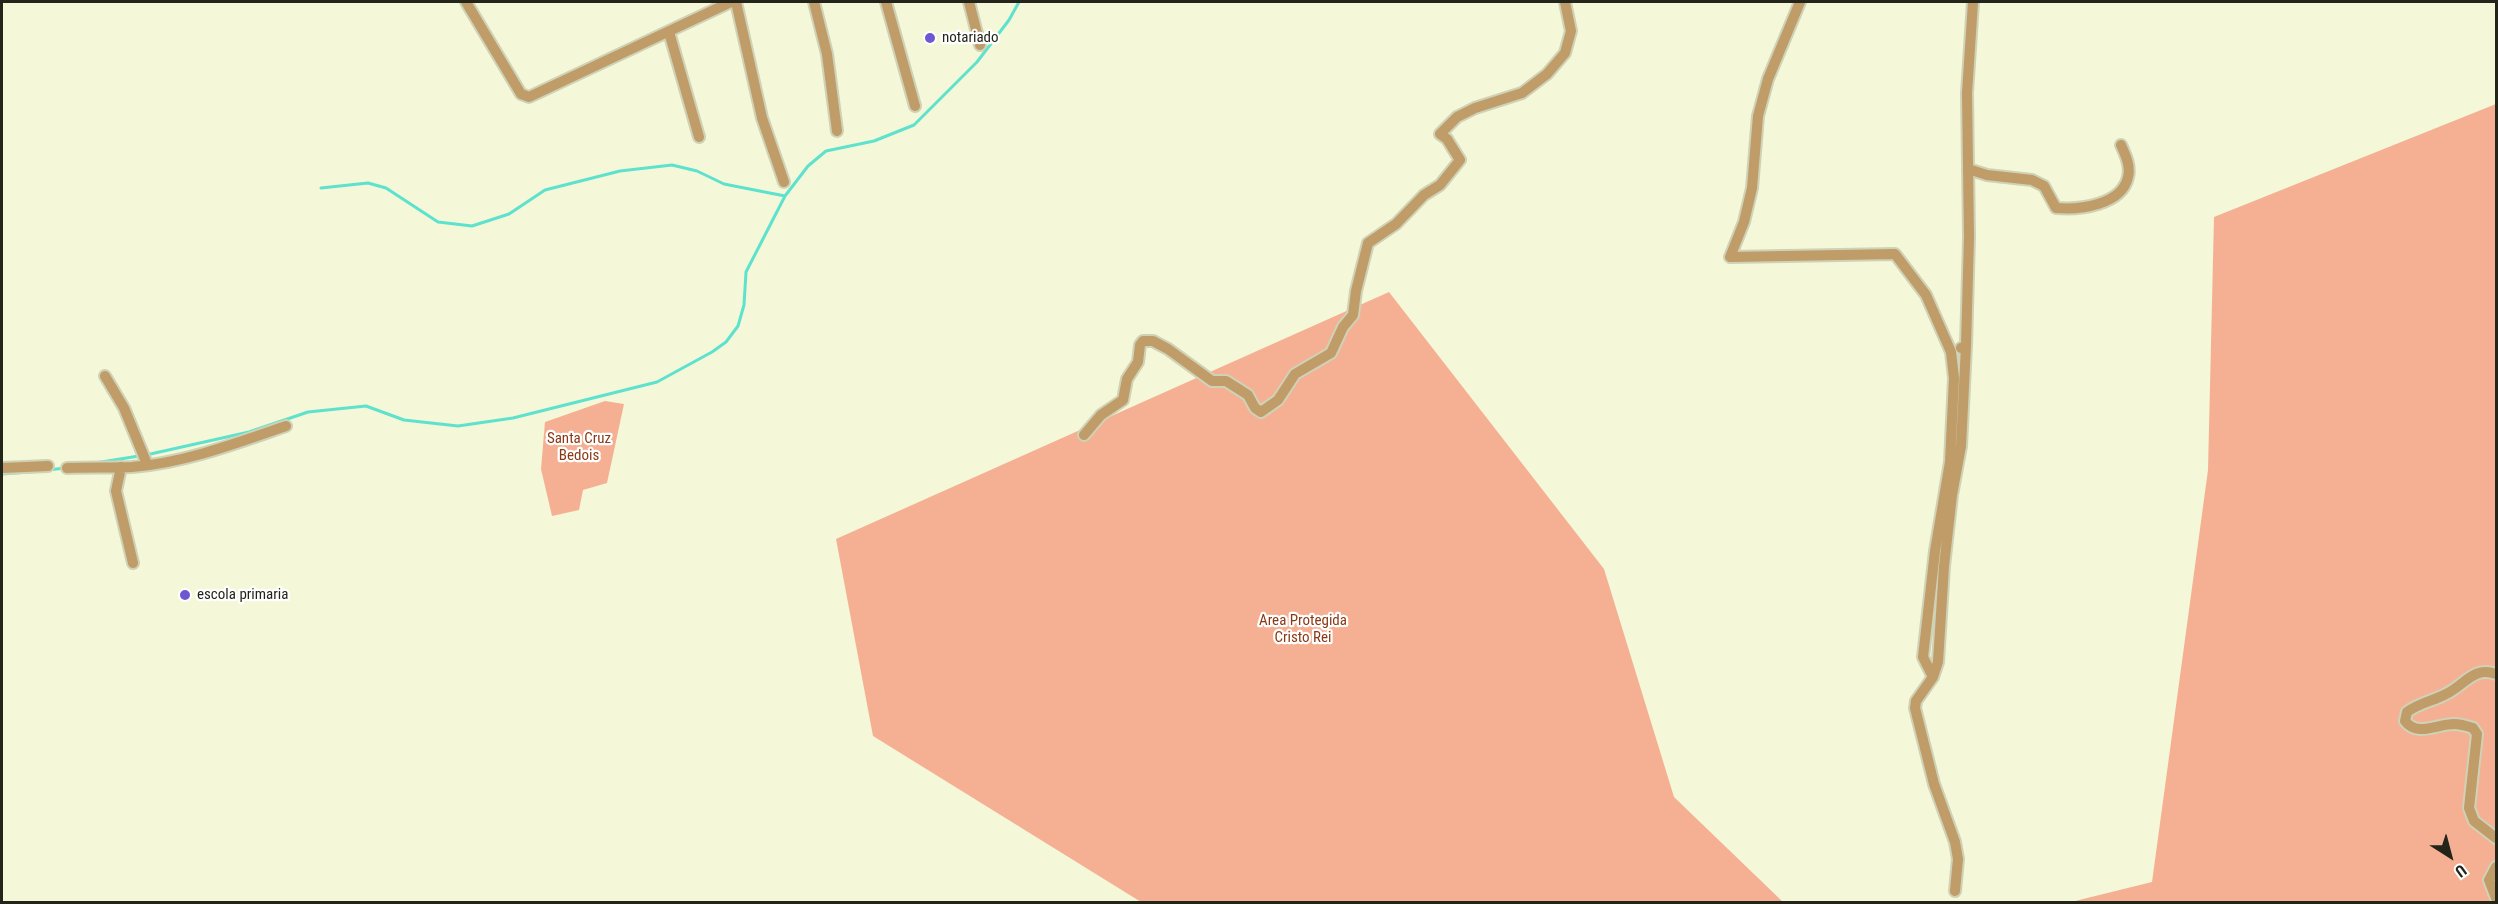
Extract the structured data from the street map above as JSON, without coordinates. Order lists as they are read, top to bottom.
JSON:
{
  "parks": ["Santa Cruz Bedois", "Area Protegida Cristo Rei"],
  "places": ["notariado", "escola primaria"],
  "north": "bottom right"
}
